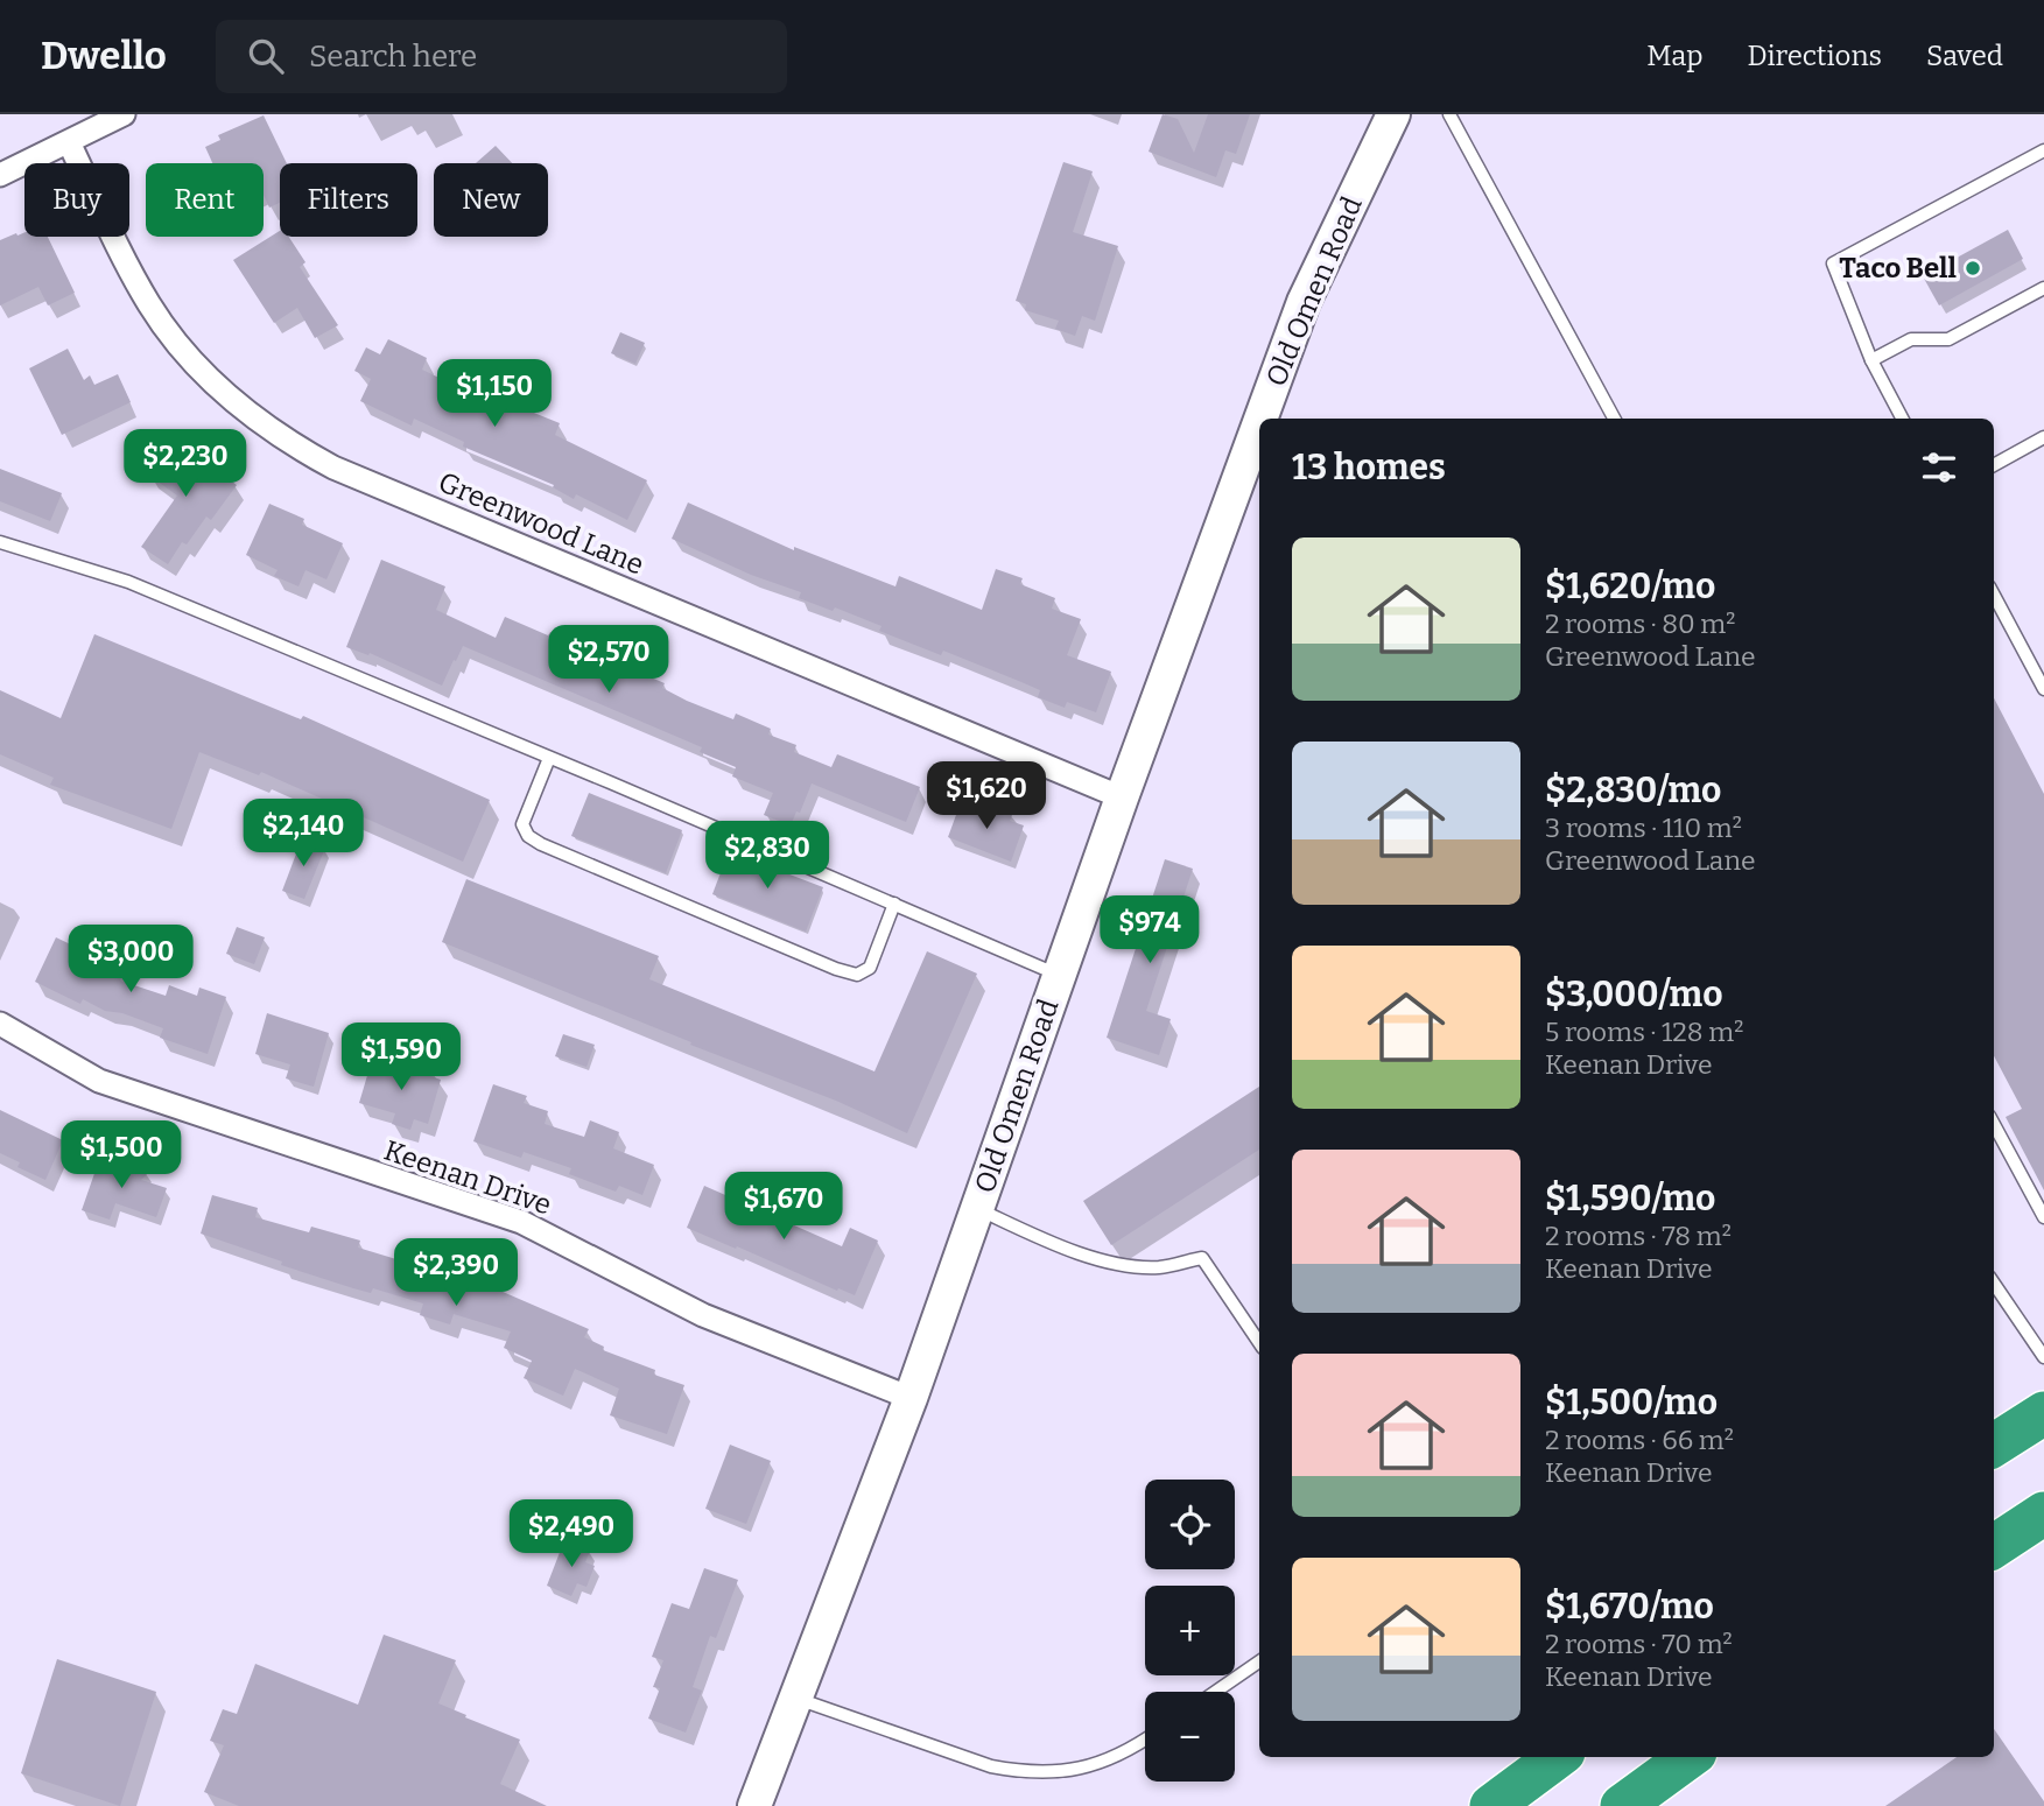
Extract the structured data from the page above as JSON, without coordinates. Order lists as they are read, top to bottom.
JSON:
{
  "streets": {
    "street": ["Old Omen Road", "Greenwood Lane", "Keenan Drive"]
  },
  "crossings": [
    ["Old Omen Road", "Greenwood Lane"],
    ["Old Omen Road", "Keenan Drive"]
  ],
  "places": ["Taco Bell"],
  "page": {
    "header": "Dwello",
    "search": "Search here",
    "nav": ["Map", "Directions", "Saved"],
    "chip": [
      "Buy",
      "Rent",
      "Filters",
      "New"
    ],
    "price": [
      "$1,150",
      "$2,230",
      "$2,570",
      "$1,620",
      "$2,140",
      "$2,830",
      "$974",
      "$3,000",
      "$1,590",
      "$1,500",
      "$1,670",
      "$2,390",
      "$2,490"
    ],
    "heading": "13 homes",
    "list": [
      {
        "name": "$1,620/mo",
        "note": "2 rooms · 80 m² · Greenwood Lane"
      },
      {
        "name": "$2,830/mo",
        "note": "3 rooms · 110 m² · Greenwood Lane"
      },
      {
        "name": "$3,000/mo",
        "note": "5 rooms · 128 m² · Keenan Drive"
      },
      {
        "name": "$1,590/mo",
        "note": "2 rooms · 78 m² · Keenan Drive"
      },
      {
        "name": "$1,500/mo",
        "note": "2 rooms · 66 m² · Keenan Drive"
      },
      {
        "name": "$1,670/mo",
        "note": "2 rooms · 70 m² · Keenan Drive"
      }
    ],
    "map_buttons": ["+", "−"]
  }
}
